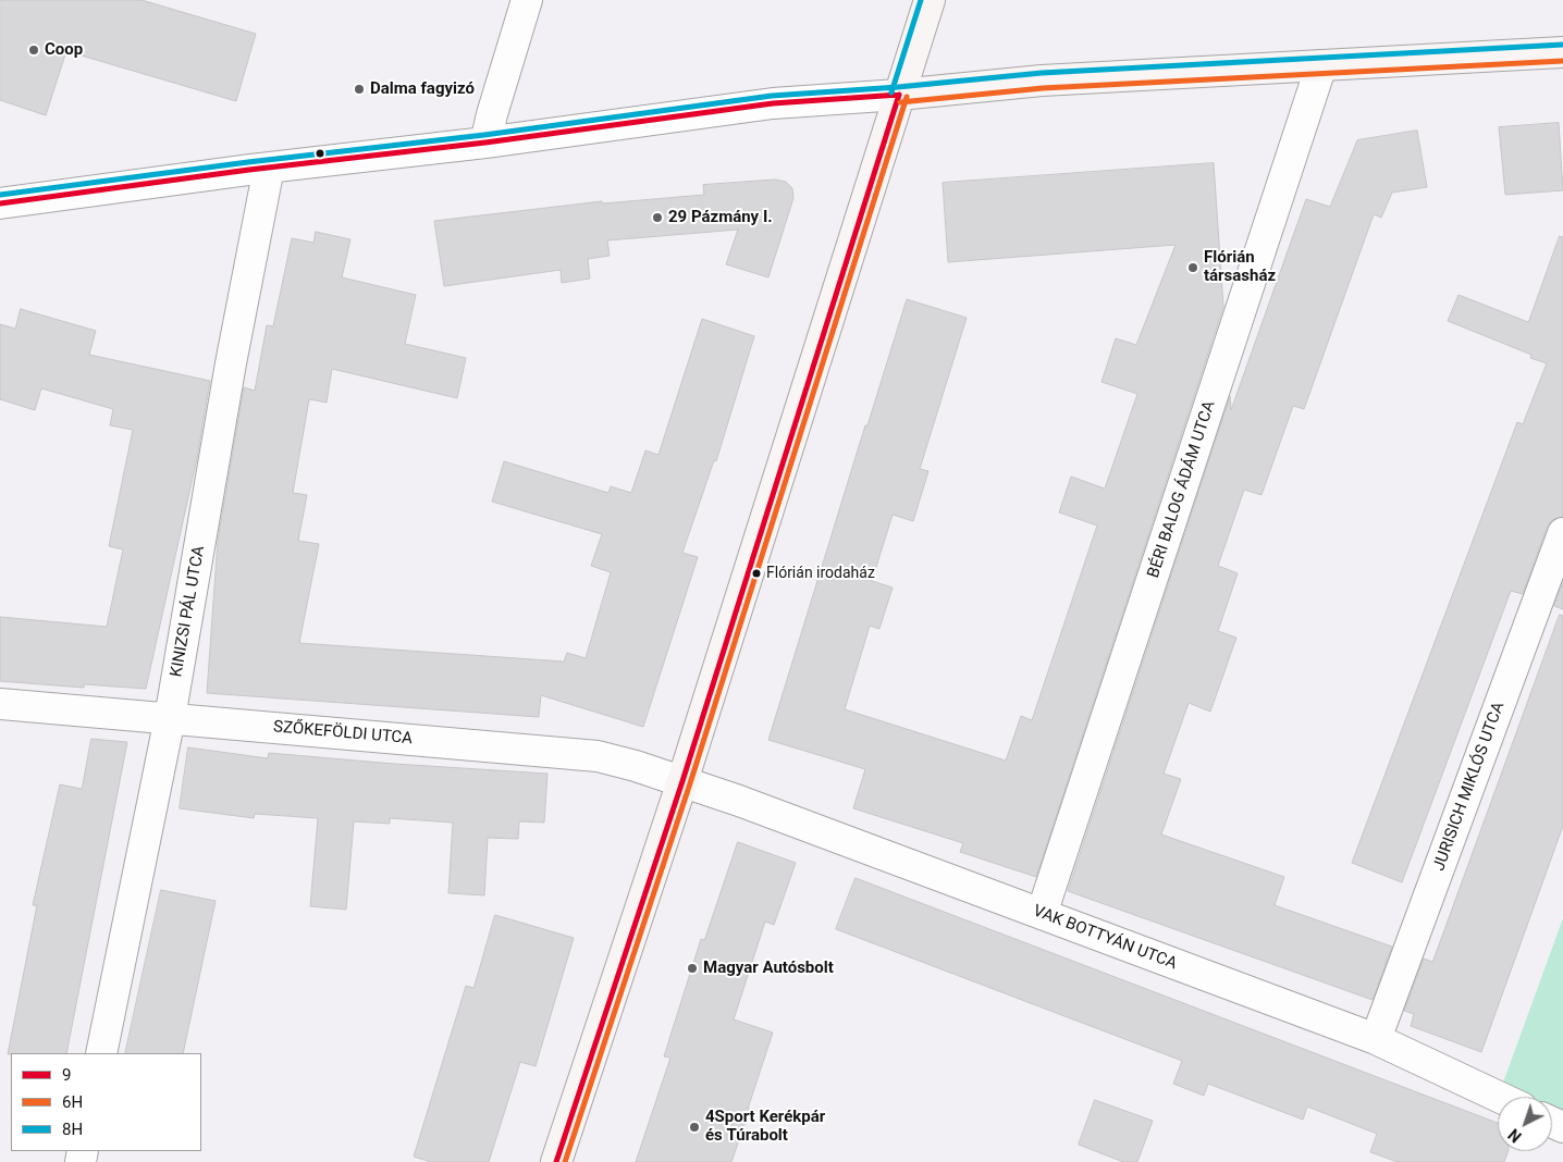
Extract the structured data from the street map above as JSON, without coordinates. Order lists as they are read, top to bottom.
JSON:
{
  "streets": {
    "street": [
      "BÉRI BALOG ÁDÁM UTCA",
      "KINIZSI PÁL UTCA",
      "SZŐKEFÖLDI UTCA",
      "JURISICH MIKLÓS UTCA",
      "VAK BOTTYÁN UTCA"
    ]
  },
  "crossings": [
    ["BÉRI BALOG ÁDÁM UTCA", "VAK BOTTYÁN UTCA"],
    ["KINIZSI PÁL UTCA", "SZŐKEFÖLDI UTCA"],
    ["SZŐKEFÖLDI UTCA", "VAK BOTTYÁN UTCA"],
    ["JURISICH MIKLÓS UTCA", "VAK BOTTYÁN UTCA"]
  ],
  "places": [
    "Coop",
    "Dalma fagyizó",
    "29 Pázmány I.",
    "Flórián társasház",
    "Flórián irodaház",
    "Magyar Autósbolt",
    "4Sport Kerékpár és Túrabolt"
  ],
  "lines": ["transit line 8H", "transit line 6H", "transit line 9"],
  "legend": ["9", "6H", "8H"],
  "north": "bottom left"
}
